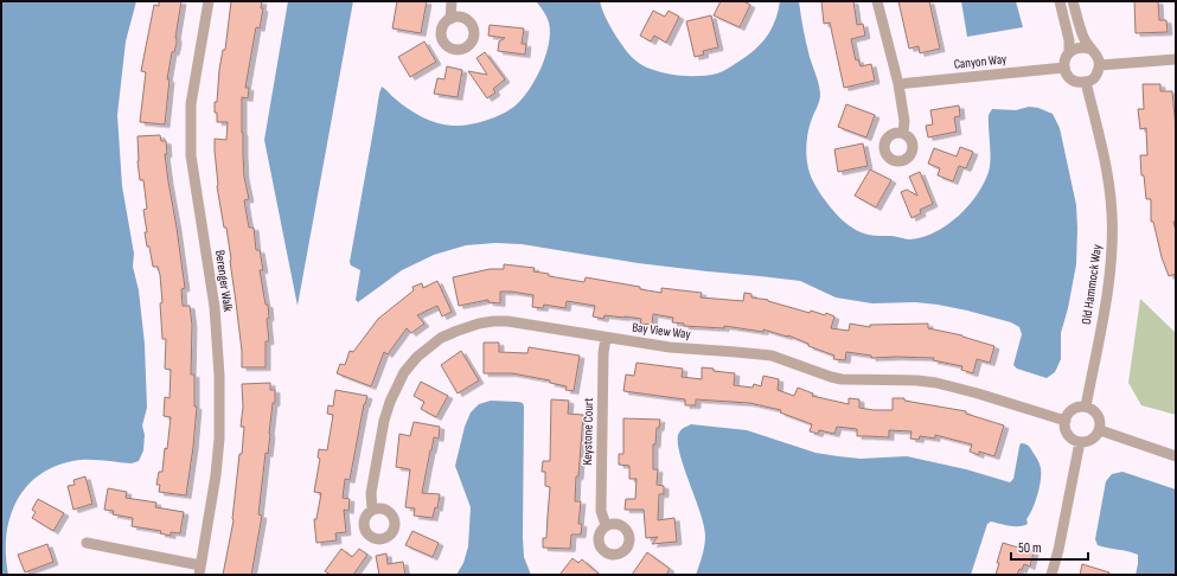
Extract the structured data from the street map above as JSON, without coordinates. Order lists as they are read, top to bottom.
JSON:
{
  "streets": {
    "street": [
      "Canyon Way",
      "Berenger Walk",
      "Old Hammock Way",
      "Bay View Way",
      "Keystone Court"
    ]
  },
  "crossings": [
    ["Canyon Way", "Old Hammock Way"],
    ["Old Hammock Way", "Bay View Way"],
    ["Bay View Way", "Keystone Court"]
  ],
  "scale_bar": "50 m"
}
